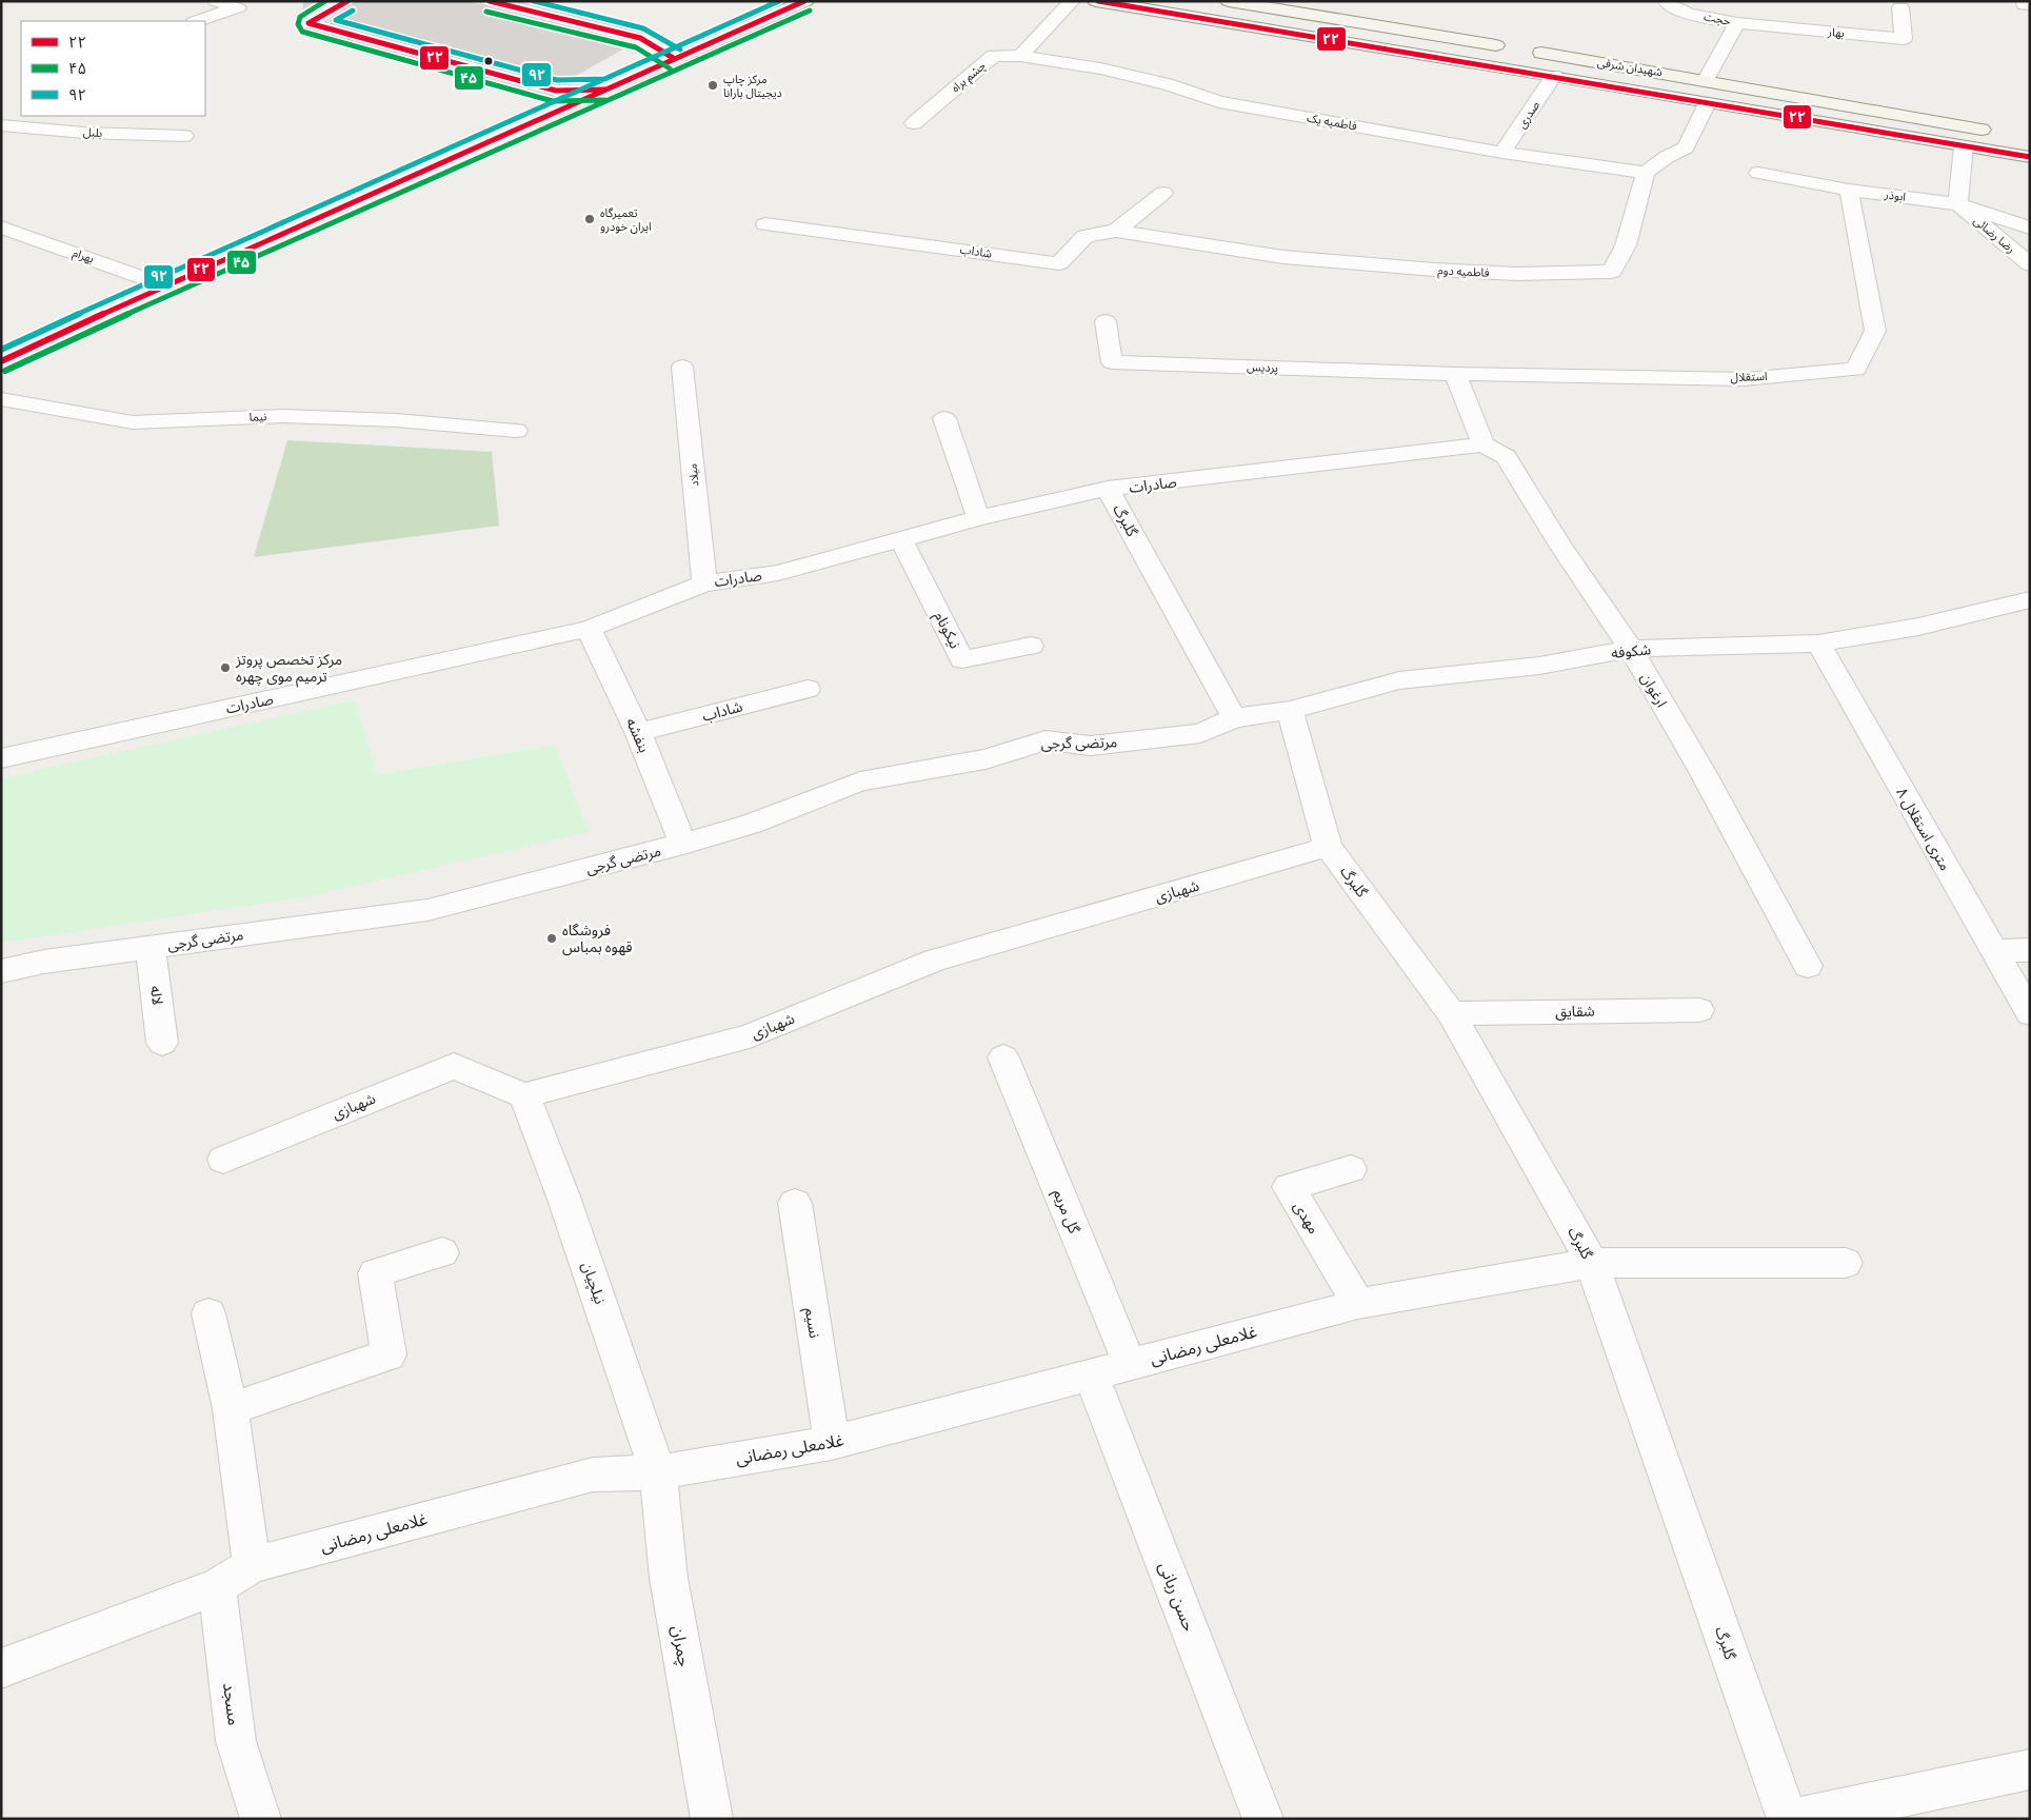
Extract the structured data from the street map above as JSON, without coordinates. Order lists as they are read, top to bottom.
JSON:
{
  "streets": {
    "main road": ["شهیدان شرقی"],
    "street": [
      "حجت",
      "بهار",
      "چشم براه",
      "صدری",
      "فاطمیه یک",
      "بلبل",
      "ابوذر",
      "رضا رضائی",
      "شاداب",
      "بهرام",
      "فاطمیه دوم",
      "پردیس",
      "استقلال",
      "نیما",
      "میلاد",
      "صادرات",
      "گلبرگ",
      "نیکونام",
      "شکوفه",
      "ارغوان",
      "بنفشه",
      "مرتضی گرجی",
      "۸ متری استقلال",
      "شهبازی",
      "لاله",
      "شقایق",
      "گل مریم",
      "مهدی",
      "نیلچیان",
      "نسیم",
      "غلامعلی رمضانی",
      "حسن ربانی",
      "چمران",
      "مسجد"
    ]
  },
  "crossings": [
    ["حجت", "بهار"],
    ["حجت", "شهیدان شرقی"],
    ["شهیدان شرقی", "صدری"],
    ["چشم براه", "فاطمیه یک"],
    ["صدری", "فاطمیه یک"],
    ["فاطمیه یک", "فاطمیه دوم"],
    ["ابوذر", "رضا رضائی"],
    ["ابوذر", "استقلال"],
    ["شاداب", "فاطمیه دوم"],
    ["شاداب", "بنفشه"],
    ["پردیس", "استقلال"],
    ["میلاد", "صادرات"],
    ["صادرات", "گلبرگ"],
    ["صادرات", "نیکونام"],
    ["صادرات", "ارغوان"],
    ["صادرات", "بنفشه"],
    ["گلبرگ", "شکوفه"],
    ["گلبرگ", "مرتضی گرجی"],
    ["گلبرگ", "شهبازی"],
    ["گلبرگ", "شقایق"],
    ["گلبرگ", "غلامعلی رمضانی"],
    ["شکوفه", "ارغوان"],
    ["شکوفه", "مرتضی گرجی"],
    ["شکوفه", "۸ متری استقلال"],
    ["بنفشه", "مرتضی گرجی"],
    ["مرتضی گرجی", "لاله"],
    ["شهبازی", "نیلچیان"],
    ["گل مریم", "غلامعلی رمضانی"],
    ["مهدی", "غلامعلی رمضانی"],
    ["نیلچیان", "غلامعلی رمضانی"],
    ["نیلچیان", "چمران"],
    ["نسیم", "غلامعلی رمضانی"],
    ["غلامعلی رمضانی", "حسن ربانی"],
    ["غلامعلی رمضانی", "چمران"],
    ["غلامعلی رمضانی", "مسجد"]
  ],
  "places": [
    "مرکز چاپ دیجیتال بارانا",
    "تعمیرگاه ایران خودرو",
    "مرکز تخصص پروتز ترمیم موی چهره",
    "فروشگاه قهوه بمباس"
  ],
  "lines": ["transit line ۲۲", "transit line ۴۵", "transit line ۹۲"],
  "legend": ["۲۲", "۴۵", "۹۲"]
}
